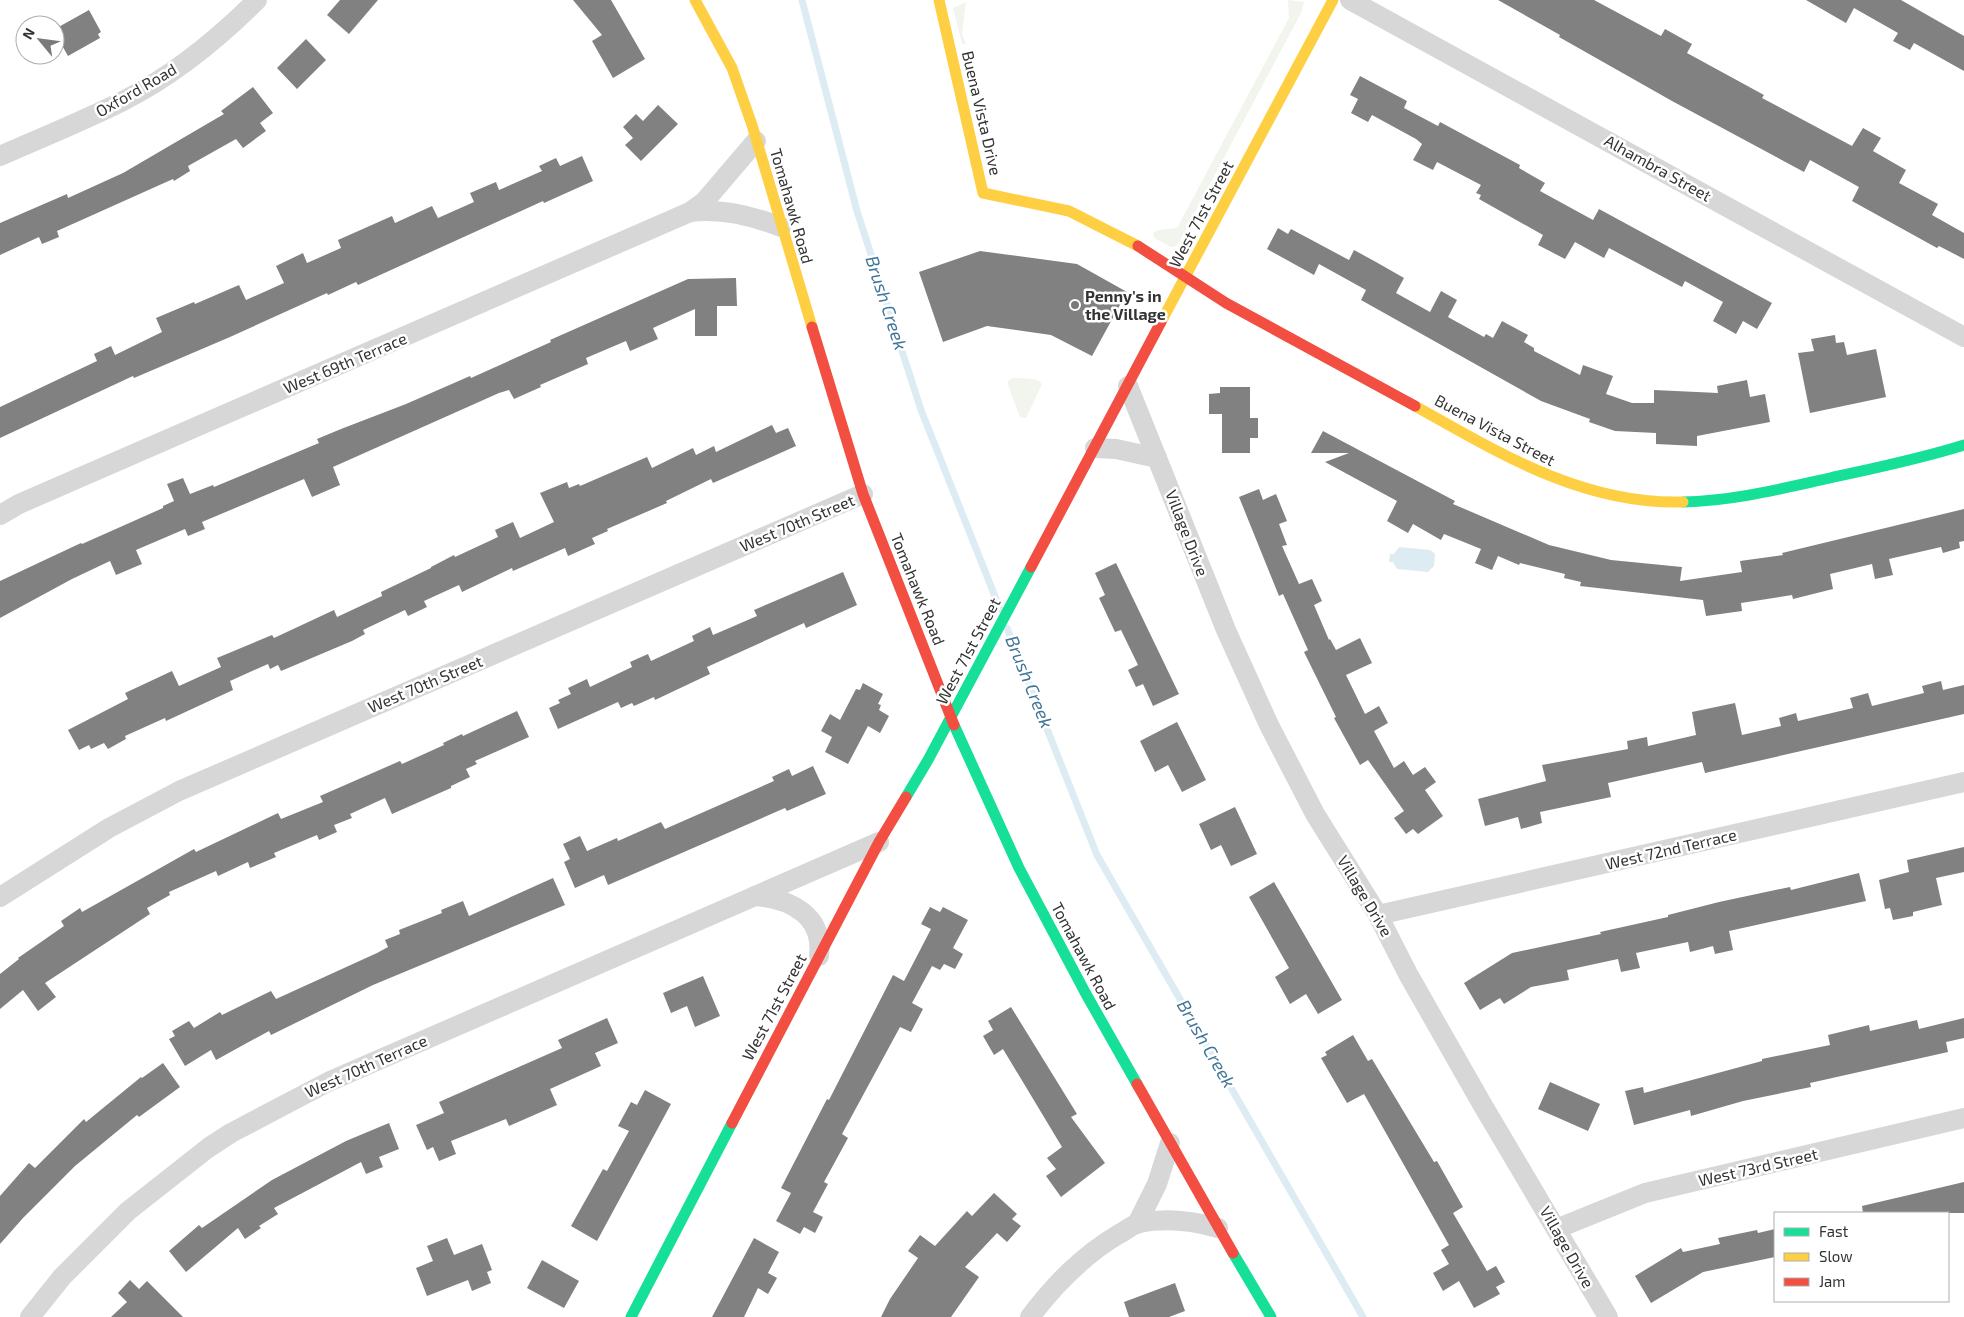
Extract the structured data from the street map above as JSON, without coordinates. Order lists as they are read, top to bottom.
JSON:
{
  "streets": {
    "street": [
      "Oxford Road",
      "Buena Vista Drive",
      "Alhambra Street",
      "Tomahawk Road",
      "West 71st Street",
      "West 69th Terrace",
      "Buena Vista Street",
      "West 70th Street",
      "Village Drive",
      "West 72nd Terrace",
      "West 70th Terrace",
      "West 73rd Street"
    ]
  },
  "crossings": [
    ["Buena Vista Drive", "West 71st Street"],
    ["Buena Vista Drive", "Buena Vista Street"],
    ["Tomahawk Road", "West 71st Street"],
    ["Tomahawk Road", "West 69th Terrace"],
    ["Tomahawk Road", "West 70th Street"],
    ["West 71st Street", "Buena Vista Street"],
    ["West 71st Street", "Village Drive"],
    ["West 71st Street", "West 70th Terrace"],
    ["Village Drive", "West 72nd Terrace"],
    ["Village Drive", "West 73rd Street"]
  ],
  "water": ["Brush Creek"],
  "places": ["Penny's in the Village"],
  "legend": ["Fast", "Slow", "Jam"],
  "north": "top left"
}
